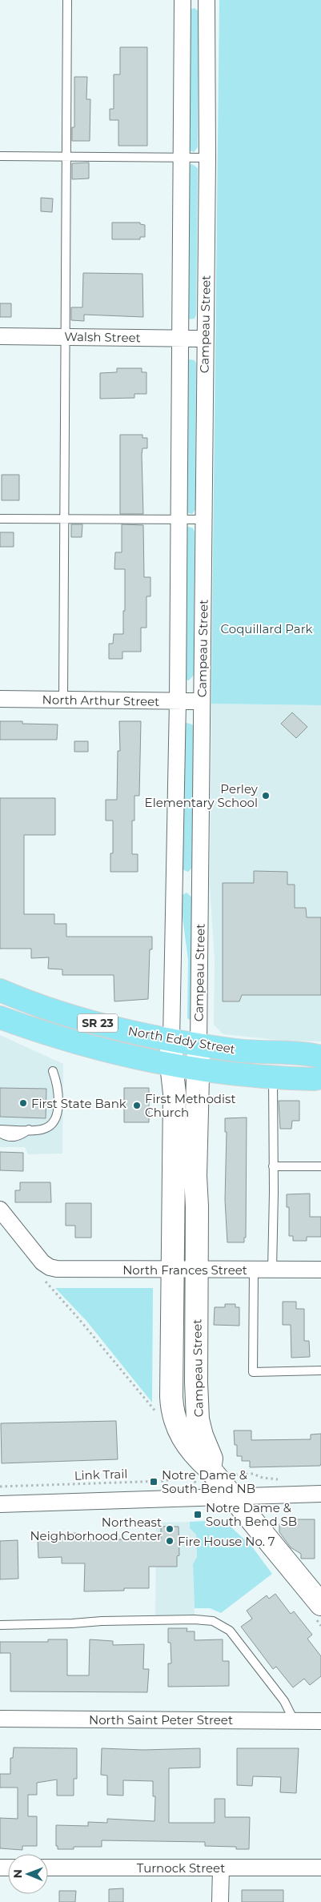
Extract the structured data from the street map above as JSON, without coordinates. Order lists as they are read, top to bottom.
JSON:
{
  "streets": {
    "main road": ["SR 23", "North Eddy Street"],
    "street": [
      "Campeau Street",
      "Walsh Street",
      "North Arthur Street",
      "North Frances Street",
      "North Saint Peter Street",
      "Turnock Street"
    ],
    "path": ["Link Trail"]
  },
  "crossings": [
    ["Campeau Street", "Walsh Street"],
    ["Campeau Street", "North Arthur Street"],
    ["Campeau Street", "North Eddy Street"],
    ["Campeau Street", "North Frances Street"]
  ],
  "parks": ["Coquillard Park"],
  "places": {
    "other": [
      "Perley Elementary School",
      "First State Bank",
      "First Methodist Church",
      "Northeast Neighborhood Center",
      "Fire House No. 7"
    ],
    "transit": ["Notre Dame & South Bend NB", "Notre Dame & South Bend SB"]
  },
  "north": "left"
}
